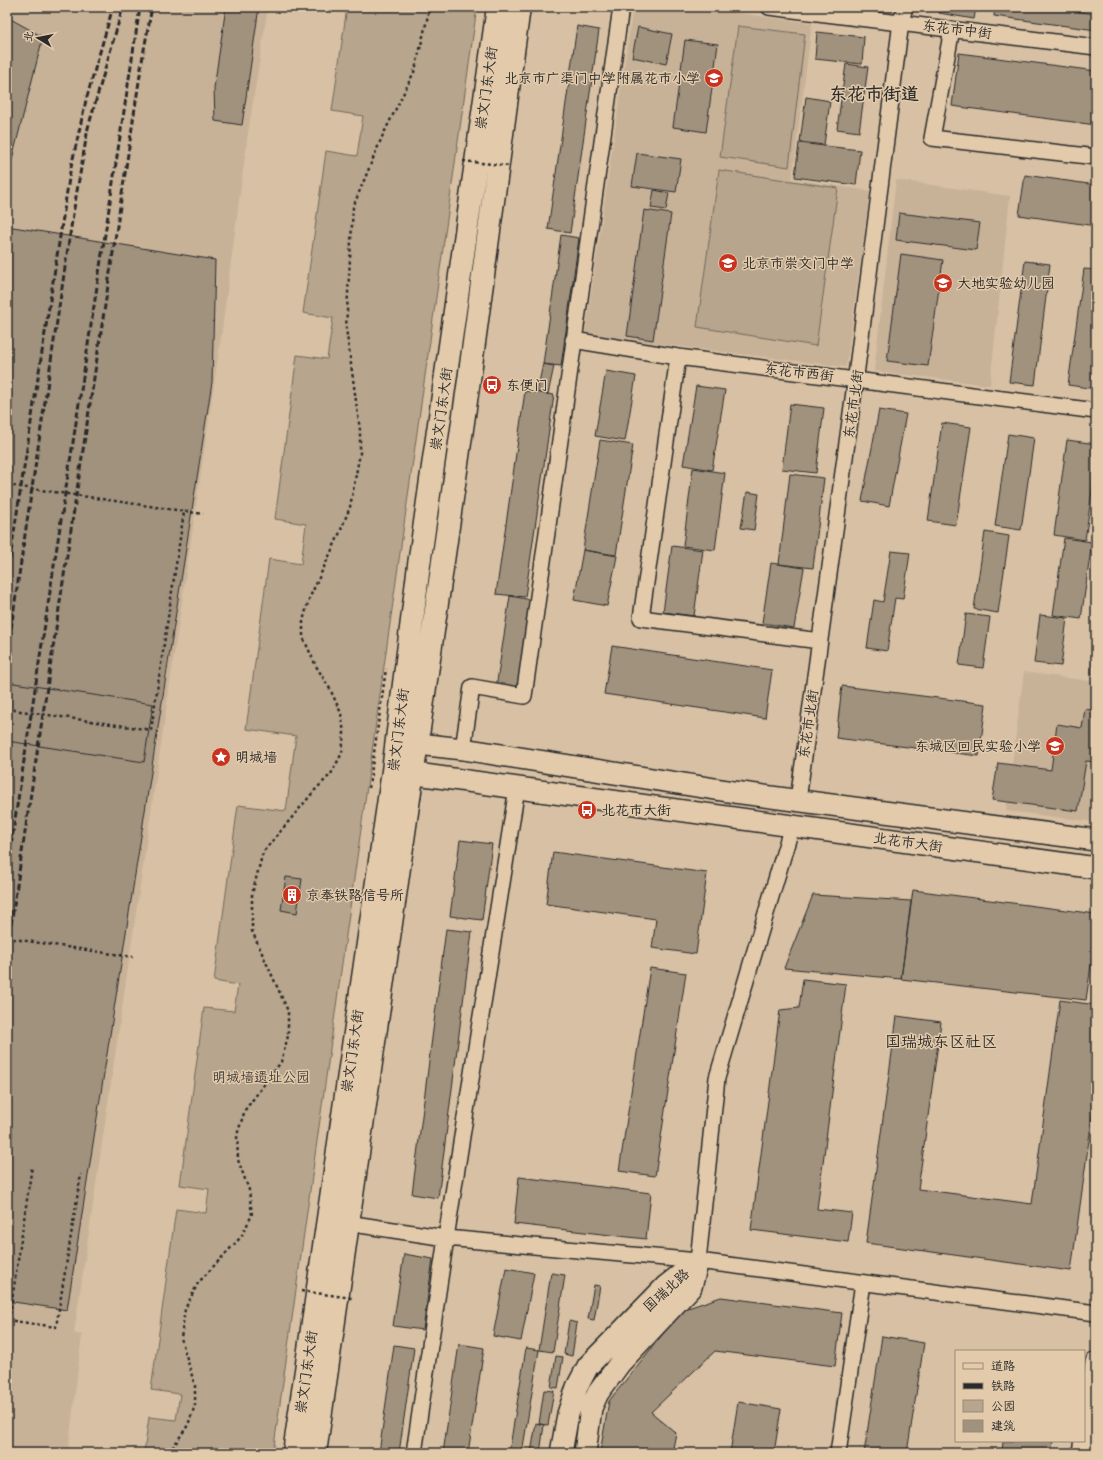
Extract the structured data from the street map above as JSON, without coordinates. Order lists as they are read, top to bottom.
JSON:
{
  "streets": {
    "main road": ["崇文门东大街", "北花市大街", "国瑞北路"],
    "street": ["东花市中街", "东花市西街", "东花市北街"]
  },
  "crossings": [
    ["东花市中街", "东花市北街"],
    ["崇文门东大街", "北花市大街"],
    ["东花市西街", "东花市北街"],
    ["东花市北街", "北花市大街"]
  ],
  "districts": ["东花市街道", "国瑞城东区社区"],
  "parks": ["明城墙遗址公园"],
  "places": {
    "school or university": [
      "北京市广渠门中学附属花市小学",
      "北京市崇文门中学",
      "大地实验幼儿园",
      "东城区回民实验小学"
    ],
    "bus stop": ["东便门", "北花市大街"],
    "place": ["明城墙"],
    "building": ["京奉铁路信号所"]
  },
  "legend": [
    "道路",
    "铁路",
    "公园",
    "建筑"
  ],
  "north": "left"
}
